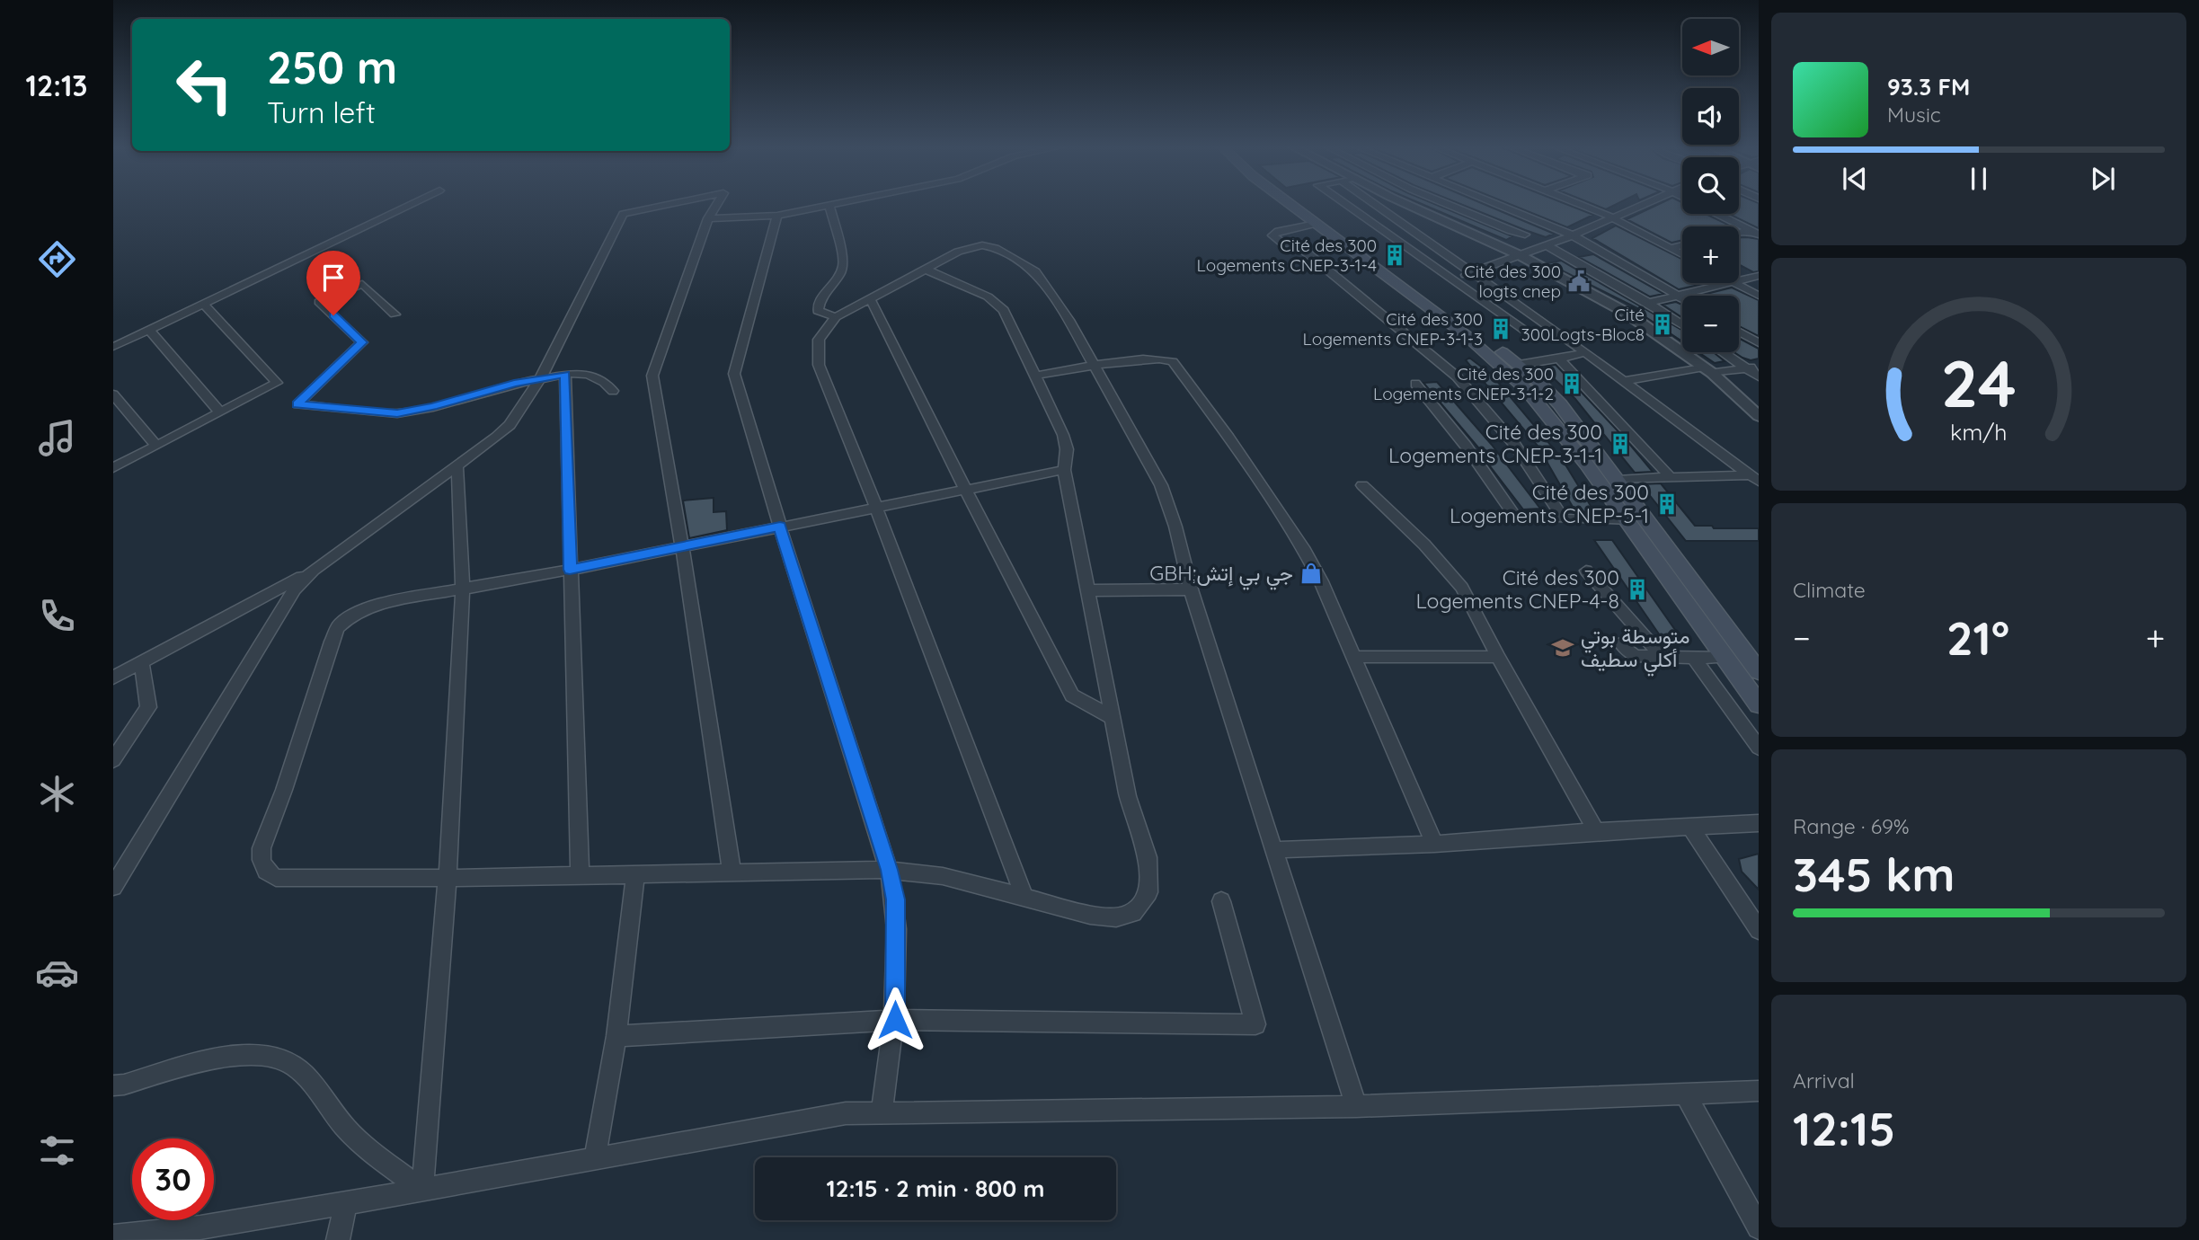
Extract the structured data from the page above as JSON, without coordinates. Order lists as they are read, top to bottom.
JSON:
{
  "places": {
    "building": [
      "Cité des 300 Logements CNEP-3-1-4",
      "Cité 300Logts-Bloc8",
      "Cité des 300 Logements CNEP-3-1-3",
      "Cité des 300 Logements CNEP-3-1-2",
      "Cité des 300 Logements CNEP-3-1-1",
      "Cité des 300 Logements CNEP-5-1",
      "Cité des 300 Logements CNEP-4-8"
    ],
    "public building": ["Cité des 300 logts cnep"],
    "shop": ["GBH;جي بي إتش"],
    "school or university": ["متوسطة بوتي أكلي سطيف"]
  },
  "north": "left",
  "page": {
    "tabs": "12:13",
    "map_buttons": ["+", "−"],
    "turn": ["250 m", "Turn left"],
    "song": ["93.3 FM", "Music"],
    "tile": [
      "Climate",
      ["Range · 69%", "345 km"],
      ["Arrival", "12:15"]
    ],
    "heat": ["−", "21°", "+"],
    "limit": "30",
    "trip": "12:15 · 2 min · 800 m",
    "gauge": ["24", "km/h"]
  }
}
